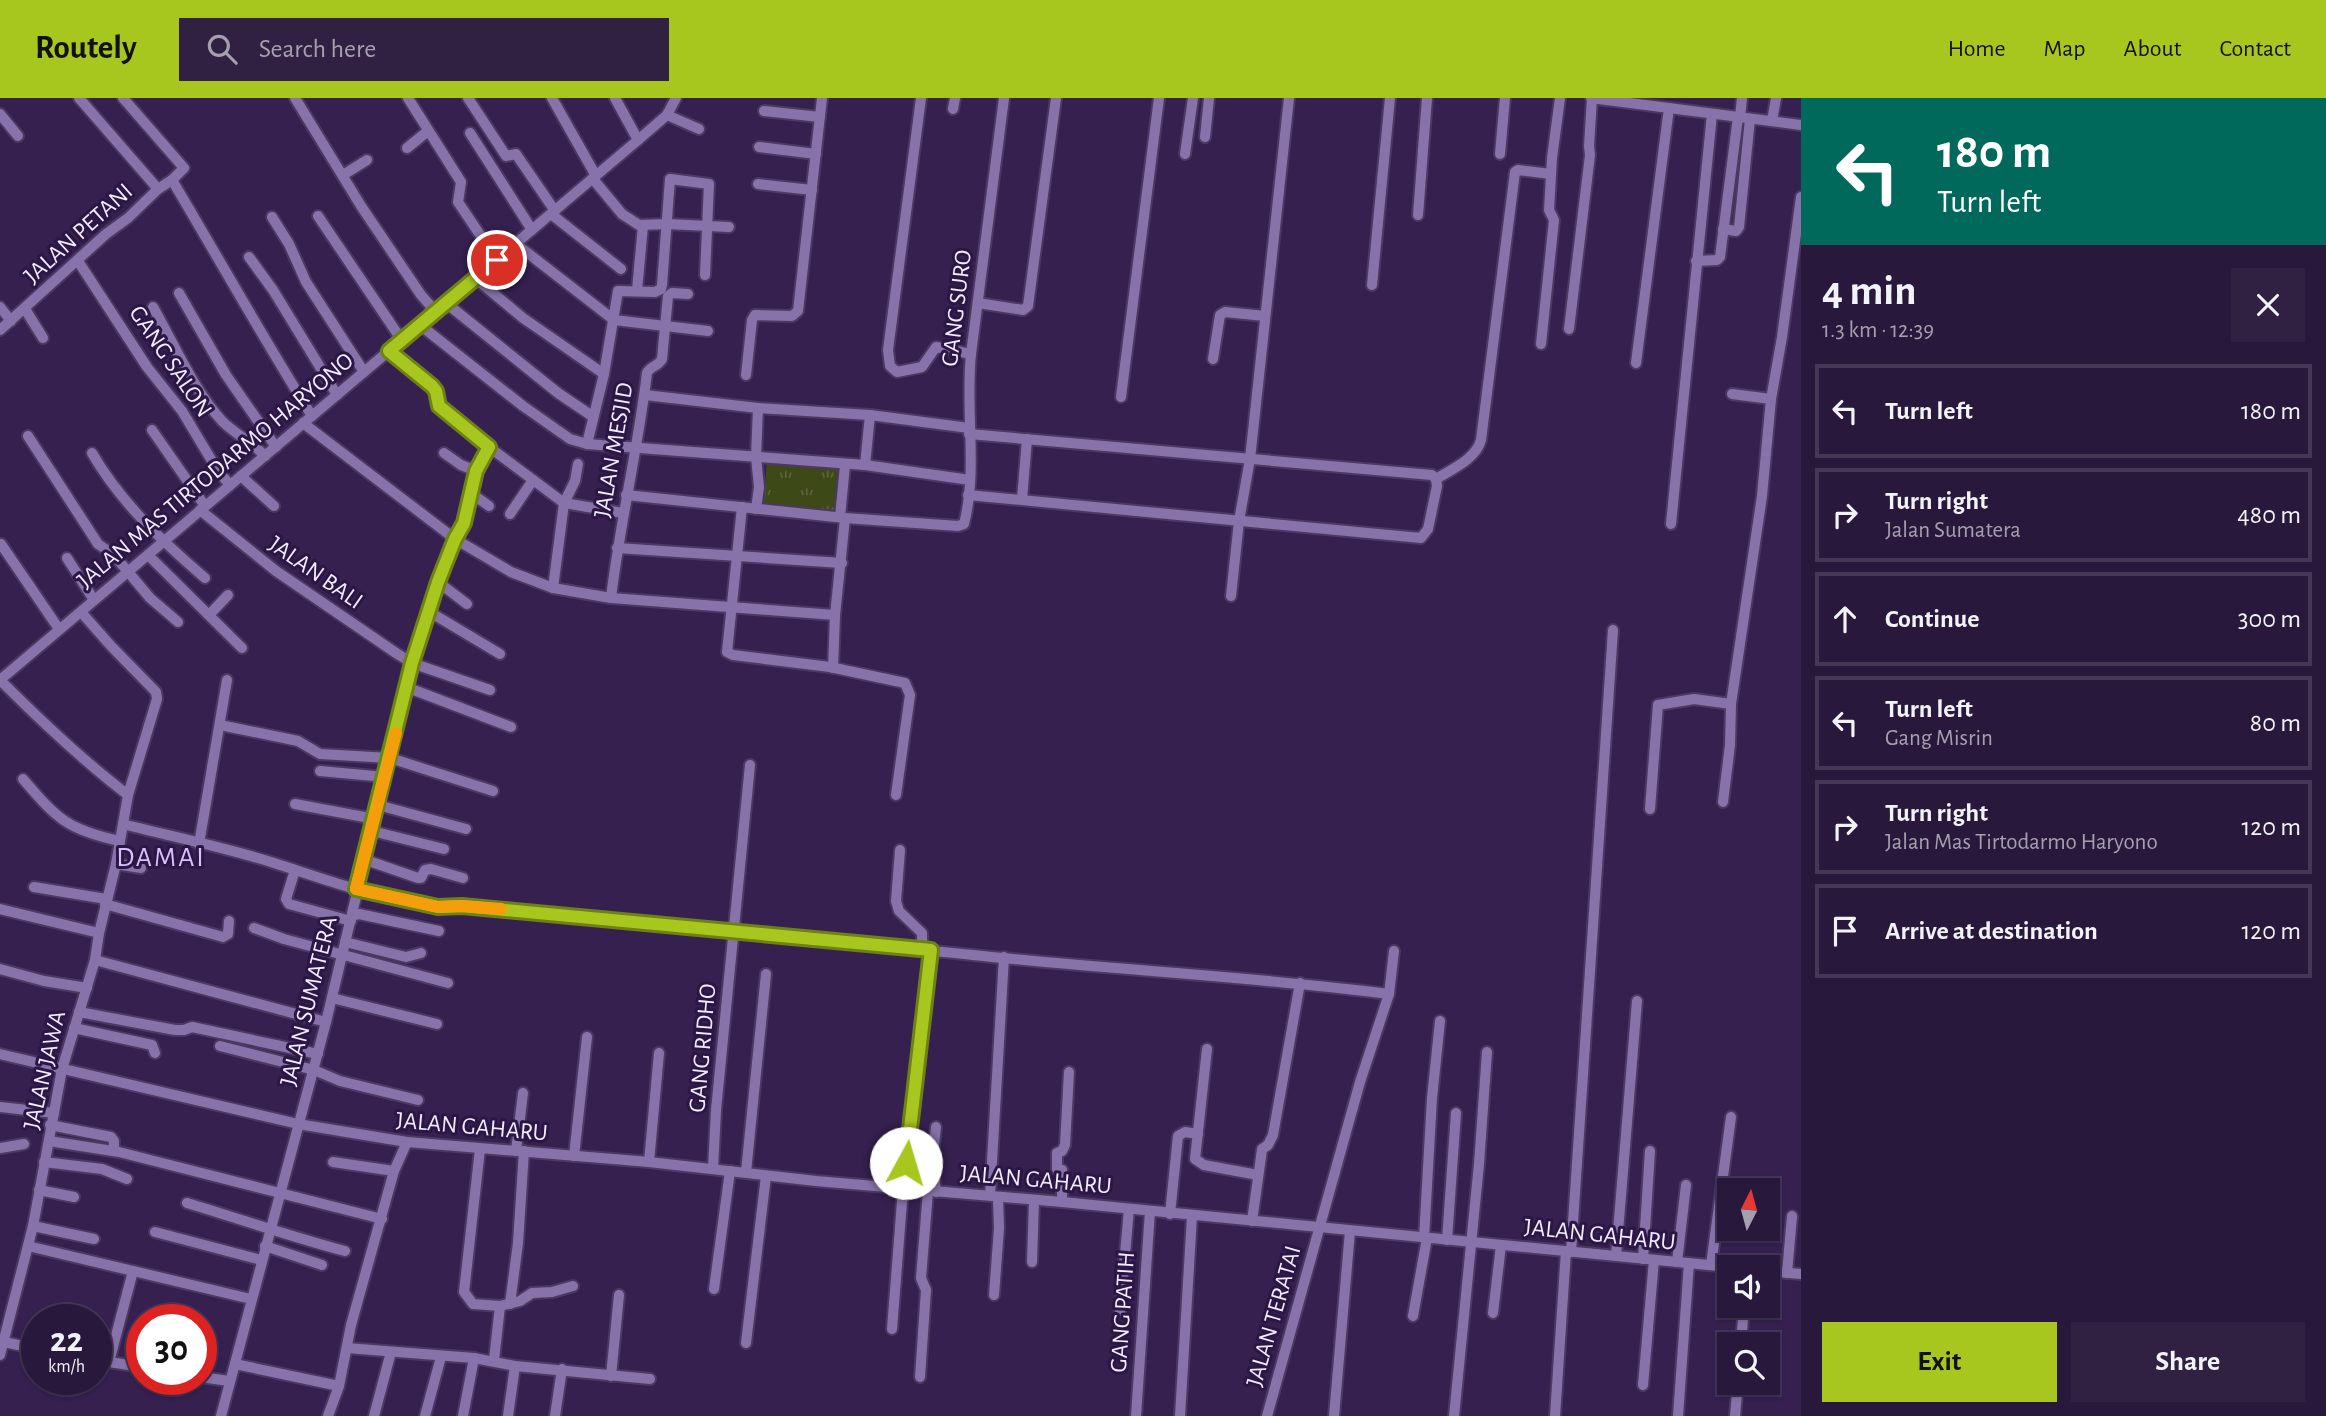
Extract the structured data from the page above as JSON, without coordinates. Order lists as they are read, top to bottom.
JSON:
{
  "streets": {
    "street": [
      "JALAN PETANI",
      "GANG SURO",
      "GANG SALON",
      "JALAN MESJID",
      "JALAN MAS TIRTODARMO HARYONO",
      "JALAN BALI",
      "JALAN SUMATERA",
      "GANG RIDHO",
      "JALAN JAWA",
      "JALAN GAHARU",
      "GANG PATIH",
      "JALAN TERATAI"
    ]
  },
  "crossings": [
    ["JALAN PETANI", "GANG SALON"],
    ["GANG SALON", "JALAN MAS TIRTODARMO HARYONO"],
    ["JALAN MAS TIRTODARMO HARYONO", "JALAN BALI"],
    ["JALAN MAS TIRTODARMO HARYONO", "JALAN JAWA"],
    ["JALAN BALI", "JALAN SUMATERA"],
    ["JALAN SUMATERA", "JALAN GAHARU"],
    ["GANG RIDHO", "JALAN GAHARU"],
    ["JALAN JAWA", "JALAN GAHARU"],
    ["JALAN GAHARU", "GANG PATIH"],
    ["JALAN GAHARU", "JALAN TERATAI"]
  ],
  "districts": ["DAMAI"],
  "north": "top",
  "page": {
    "header": "Routely",
    "search": "Search here",
    "nav": [
      "Home",
      "Map",
      "About",
      "Contact"
    ],
    "turn": ["180 m", "Turn left"],
    "heading": ["4 min", "1.3 km · 12:39"],
    "list": [
      {
        "name": "Turn left",
        "value": "180 m"
      },
      {
        "name": "Turn right",
        "note": "Jalan Sumatera",
        "value": "480 m"
      },
      {
        "name": "Continue",
        "value": "300 m"
      },
      {
        "name": "Turn left",
        "note": "Gang Misrin",
        "value": "80 m"
      },
      {
        "name": "Turn right",
        "note": "Jalan Mas Tirtodarmo Haryono",
        "value": "120 m"
      },
      {
        "name": "Arrive at destination",
        "value": "120 m"
      }
    ],
    "speed": "22 km/h",
    "limit": "30",
    "buttons": ["Exit", "Share"]
  }
}
